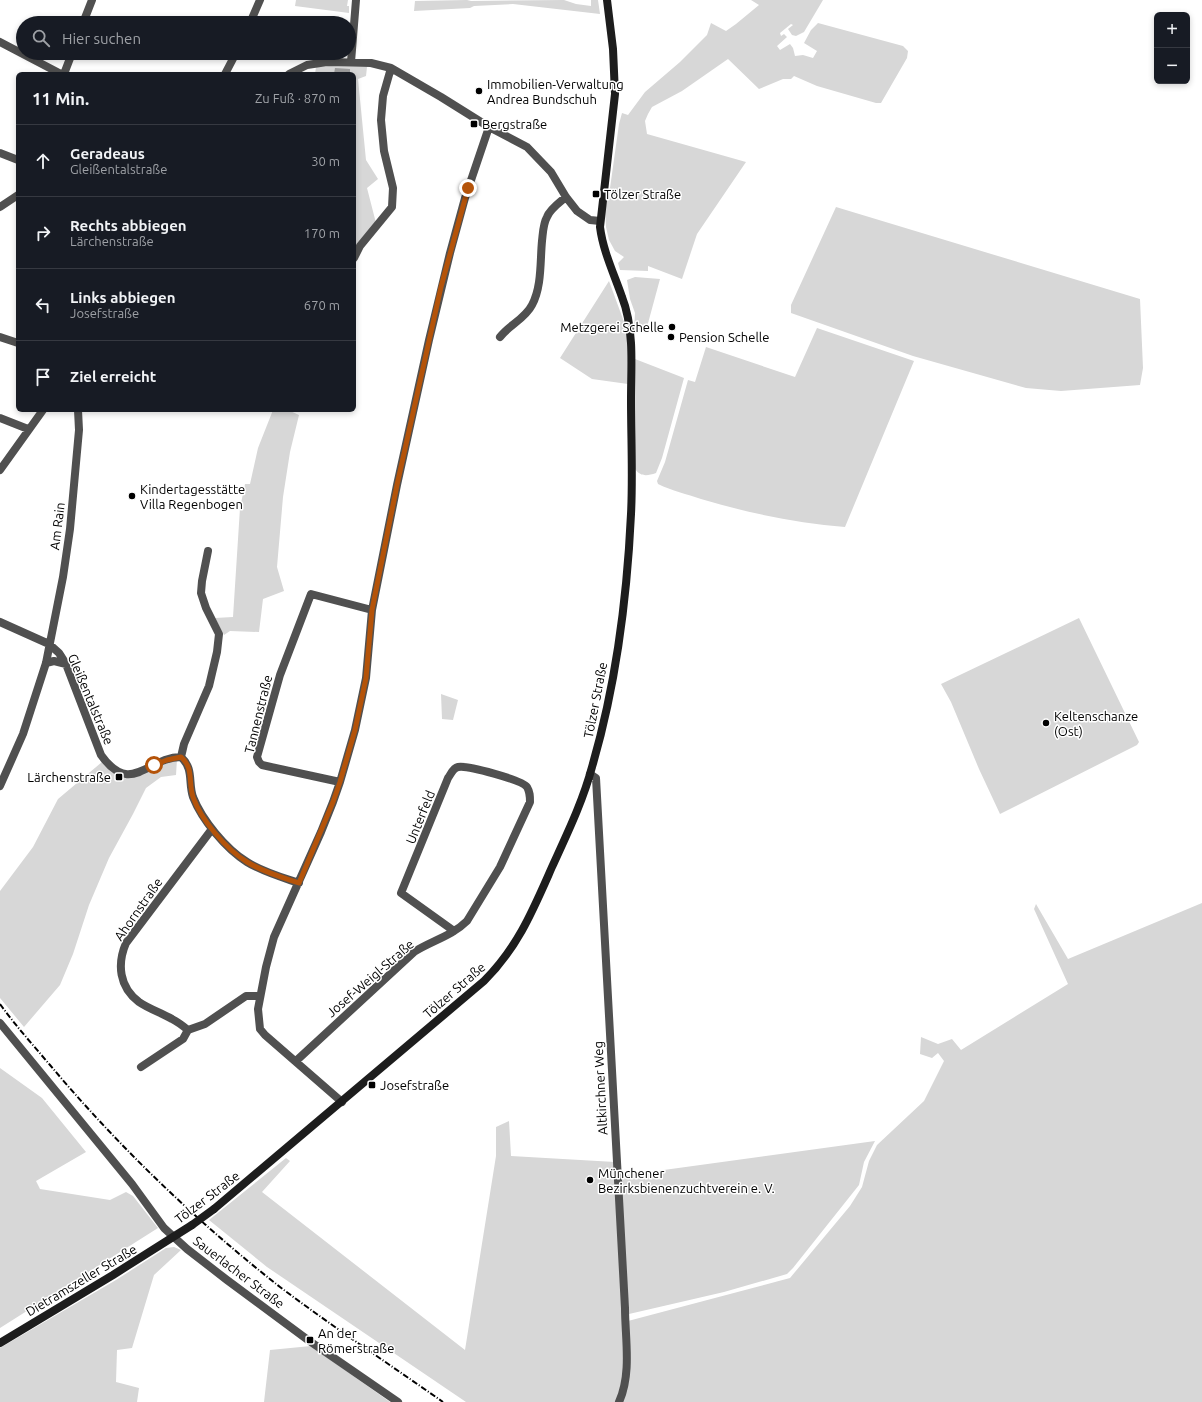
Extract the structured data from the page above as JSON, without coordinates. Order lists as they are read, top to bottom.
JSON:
{
  "streets": {
    "main road": ["Tölzer Straße", "Dietramszeller Straße"],
    "street": [
      "Am Rain",
      "Gleißentalstraße",
      "Tannenstraße",
      "Unterfeld",
      "Ahornstraße",
      "Josef-Weigl-Straße",
      "Altkirchner Weg",
      "Sauerlacher Straße"
    ]
  },
  "crossings": [
    ["Am Rain", "Gleißentalstraße"],
    ["Tölzer Straße", "Altkirchner Weg"],
    ["Tölzer Straße", "Sauerlacher Straße"],
    ["Tölzer Straße", "Dietramszeller Straße"],
    ["Unterfeld", "Josef-Weigl-Straße"],
    ["Sauerlacher Straße", "Dietramszeller Straße"]
  ],
  "places": {
    "other": [
      "Immobilien-Verwaltung Andrea Bundschuh",
      "Metzgerei Schelle",
      "Pension Schelle",
      "Kindertagesstätte Villa Regenbogen",
      "Keltenschanze (Ost)",
      "Münchener Bezirksbienenzuchtverein e. V."
    ],
    "transit": [
      "Bergstraße",
      "Tölzer Straße",
      "Lärchenstraße",
      "Josefstraße",
      "An der Römerstraße"
    ]
  },
  "page": {
    "map_buttons": ["+", "−"],
    "search": "Hier suchen",
    "heading": ["11 Min.", "Zu Fuß · 870 m"],
    "list": [
      ["Geradeaus", "Gleißentalstraße", "30 m"],
      ["Rechts abbiegen", "Lärchenstraße", "170 m"],
      ["Links abbiegen", "Josefstraße", "670 m"],
      "Ziel erreicht"
    ]
  }
}
